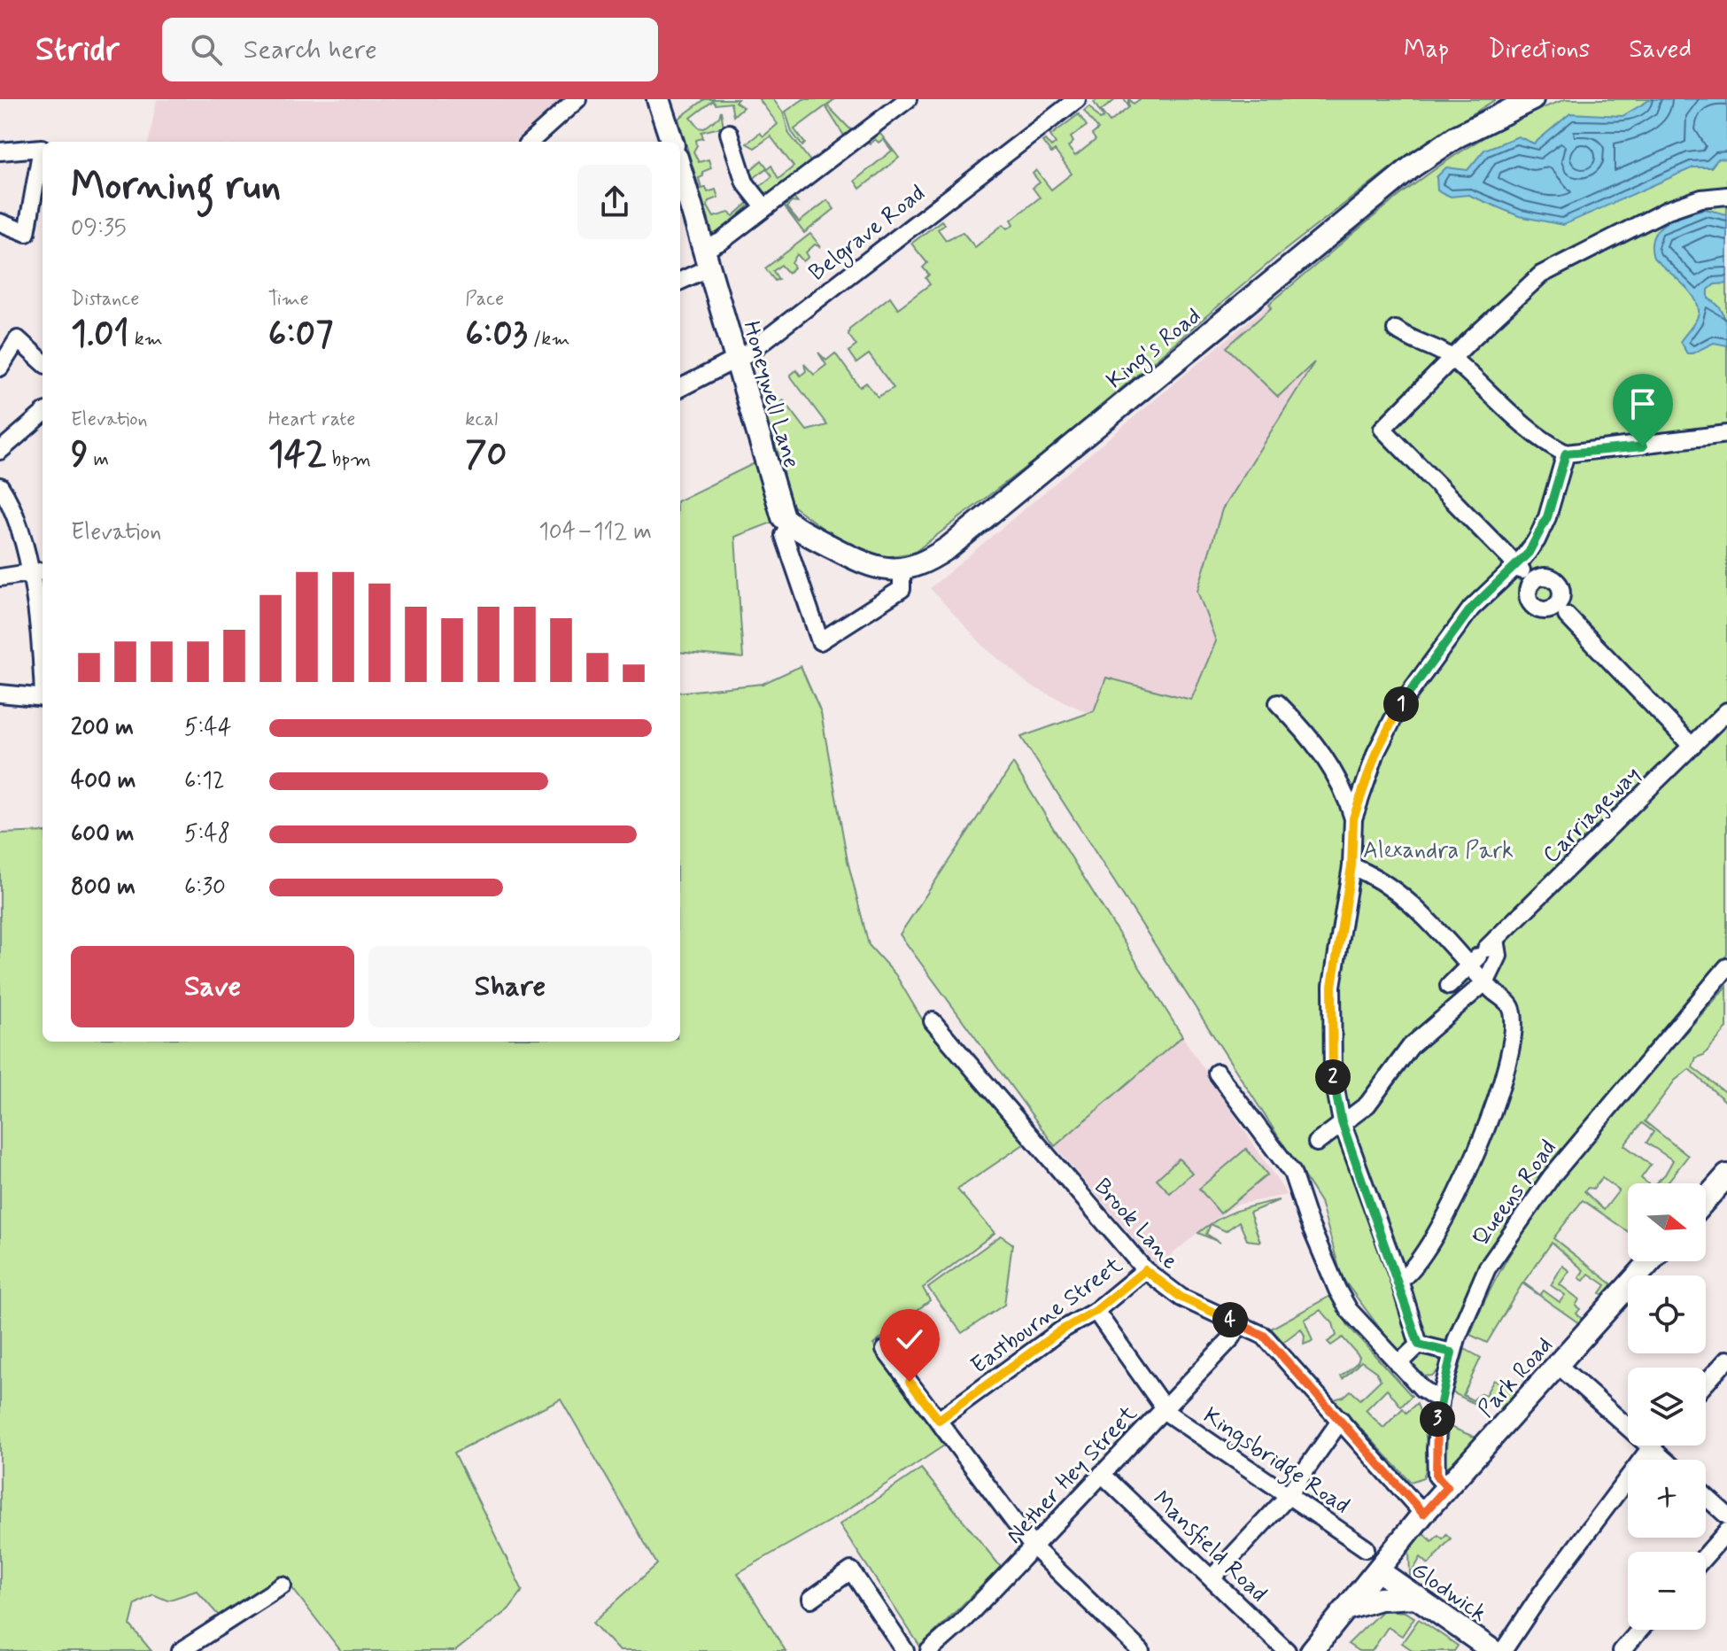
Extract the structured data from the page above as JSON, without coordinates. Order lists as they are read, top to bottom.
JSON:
{
  "streets": {
    "street": [
      "Belgrave Road",
      "King's Road",
      "Honeywell Lane",
      "Carriageway",
      "Queens Road",
      "Brook Lane",
      "Eastbourne Street",
      "Park Road",
      "Kingsbridge Road",
      "Nether Hey Street",
      "Mansfield Road",
      "Glodwick"
    ]
  },
  "crossings": [
    ["Belgrave Road", "Honeywell Lane"],
    ["King's Road", "Honeywell Lane"],
    ["Queens Road", "Park Road"],
    ["Brook Lane", "Eastbourne Street"],
    ["Brook Lane", "Park Road"],
    ["Brook Lane", "Nether Hey Street"],
    ["Eastbourne Street", "Kingsbridge Road"],
    ["Park Road", "Glodwick"],
    ["Kingsbridge Road", "Nether Hey Street"],
    ["Nether Hey Street", "Mansfield Road"]
  ],
  "parks": ["Alexandra Park"],
  "north": "right",
  "page": {
    "header": "Stridr",
    "search": "Search here",
    "nav": ["Map", "Directions", "Saved"],
    "heading": ["Morning run", "09:35"],
    "stats": [
      ["Distance", "1.01 km"],
      ["Time", "6:07"],
      ["Pace", "6:03 /km"],
      ["Elevation", "9 m"],
      ["Heart rate", "142 bpm"],
      ["kcal", "70"]
    ],
    "chart": ["Elevation", "104–112 m"],
    "pins": [
      "1",
      "2",
      "4",
      "3"
    ],
    "list": [
      {
        "name": "200 m",
        "note": "5:44"
      },
      {
        "name": "400 m",
        "note": "6:12"
      },
      {
        "name": "600 m",
        "note": "5:48"
      },
      {
        "name": "800 m",
        "note": "6:30"
      }
    ],
    "buttons": ["Save", "Share"],
    "map_buttons": ["+", "−"]
  }
}
